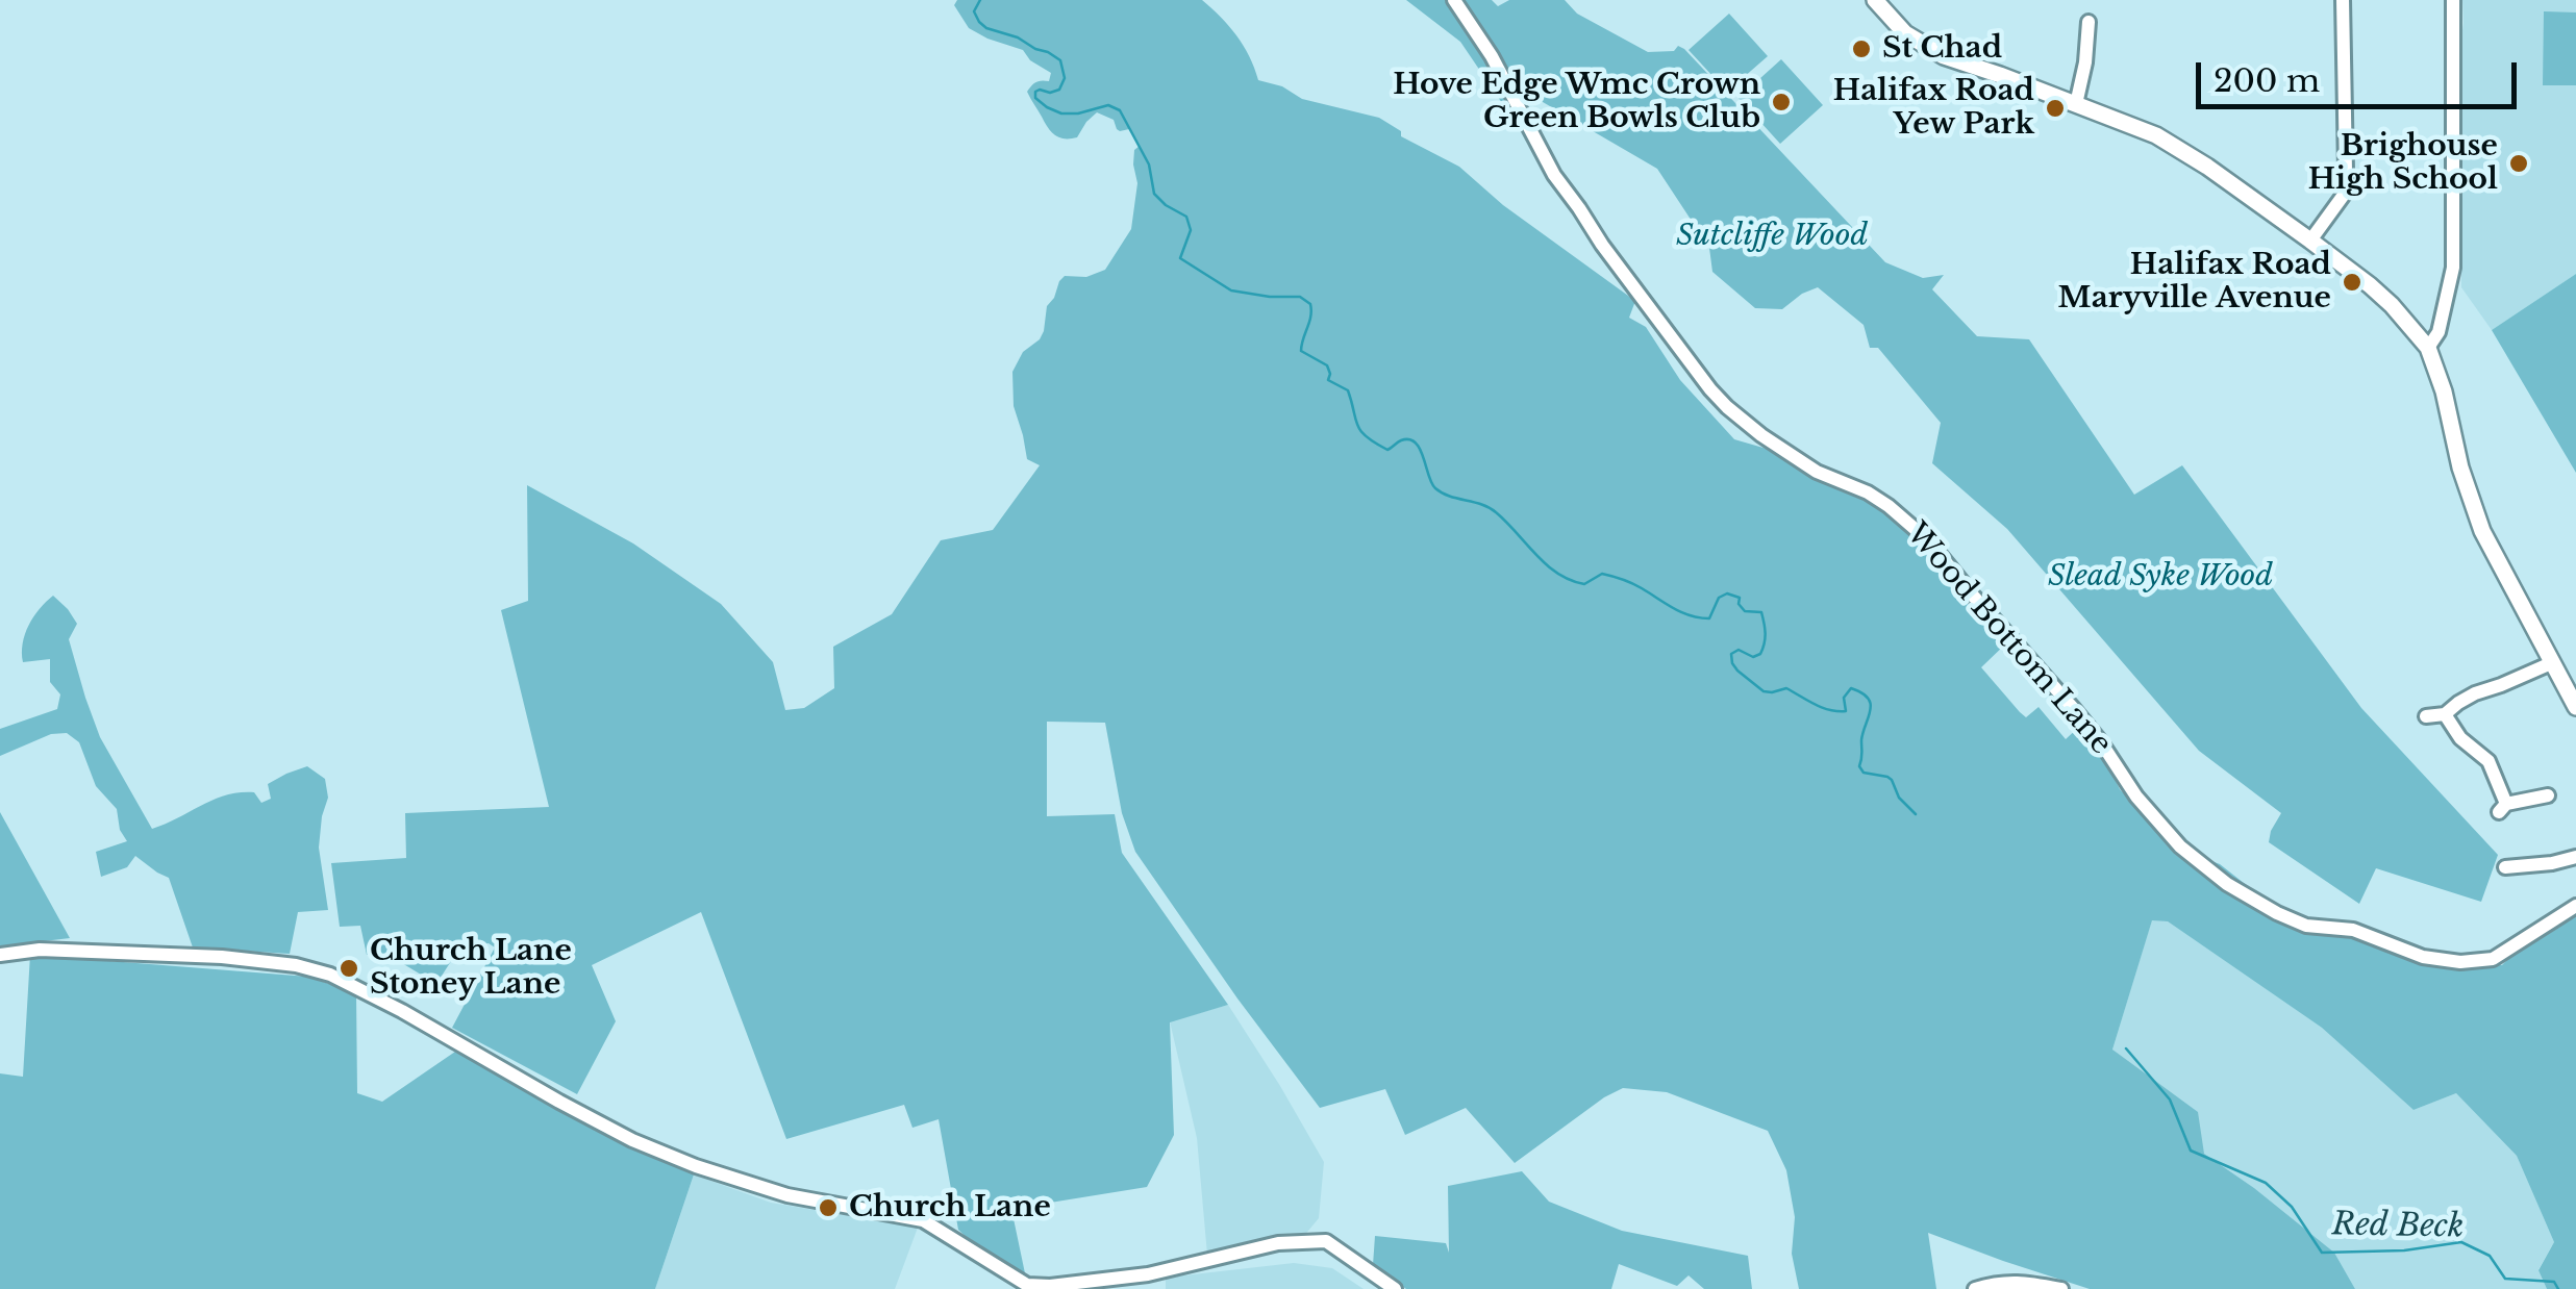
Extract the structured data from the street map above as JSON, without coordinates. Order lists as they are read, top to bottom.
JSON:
{
  "streets": {
    "street": ["Wood Bottom Lane"]
  },
  "water": ["Red Beck"],
  "parks": ["Sutcliffe Wood", "Slead Syke Wood"],
  "places": [
    "St Chad",
    "Hove Edge Wmc Crown Green Bowls Club",
    "Halifax Road Yew Park",
    "Brighouse High School",
    "Halifax Road Maryville Avenue",
    "Church Lane Stoney Lane",
    "Church Lane"
  ],
  "scale_bar": "200 m"
}
